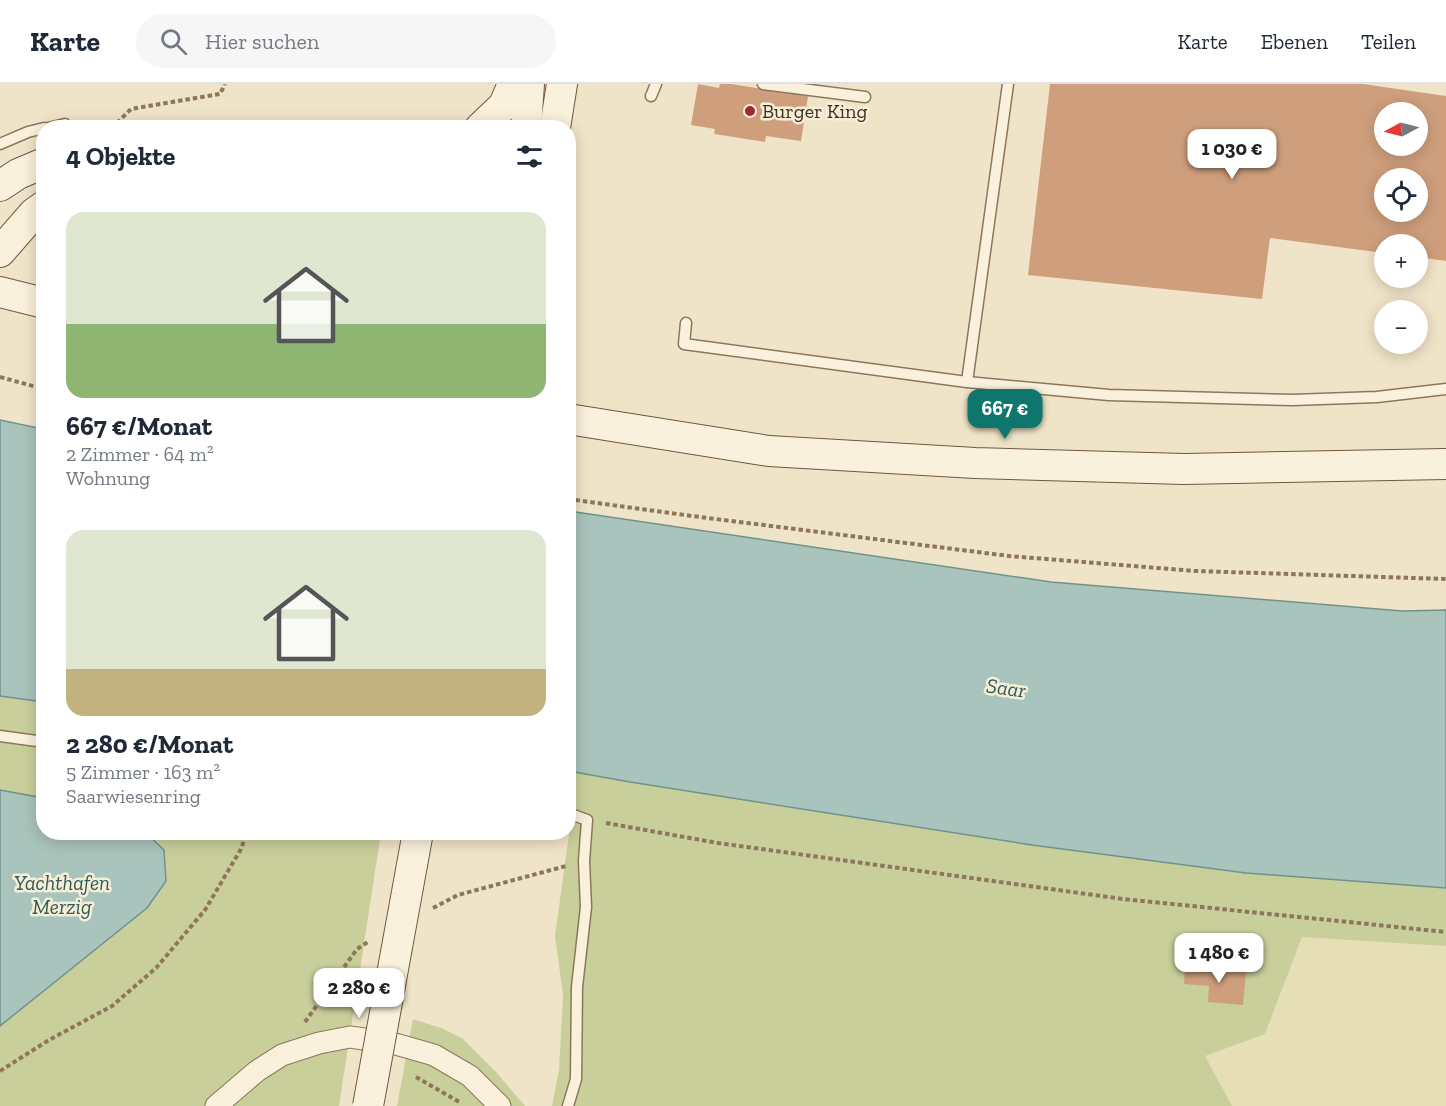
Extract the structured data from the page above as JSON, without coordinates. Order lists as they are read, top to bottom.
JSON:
{
  "water": ["Saar", "Yachthafen Merzig"],
  "places": ["Burger King"],
  "north": "left",
  "page": {
    "header": "Karte",
    "search": "Hier suchen",
    "nav": ["Karte", "Ebenen", "Teilen"],
    "map_buttons": ["+", "−"],
    "heading": "4 Objekte",
    "price": [
      "1 030 €",
      "667 €",
      "1 480 €",
      "2 280 €"
    ],
    "list": [
      {
        "name": "667 €/Monat",
        "note": "2 Zimmer · 64 m² · Wohnung"
      },
      {
        "name": "2 280 €/Monat",
        "note": "5 Zimmer · 163 m² · Saarwiesenring"
      }
    ]
  }
}
